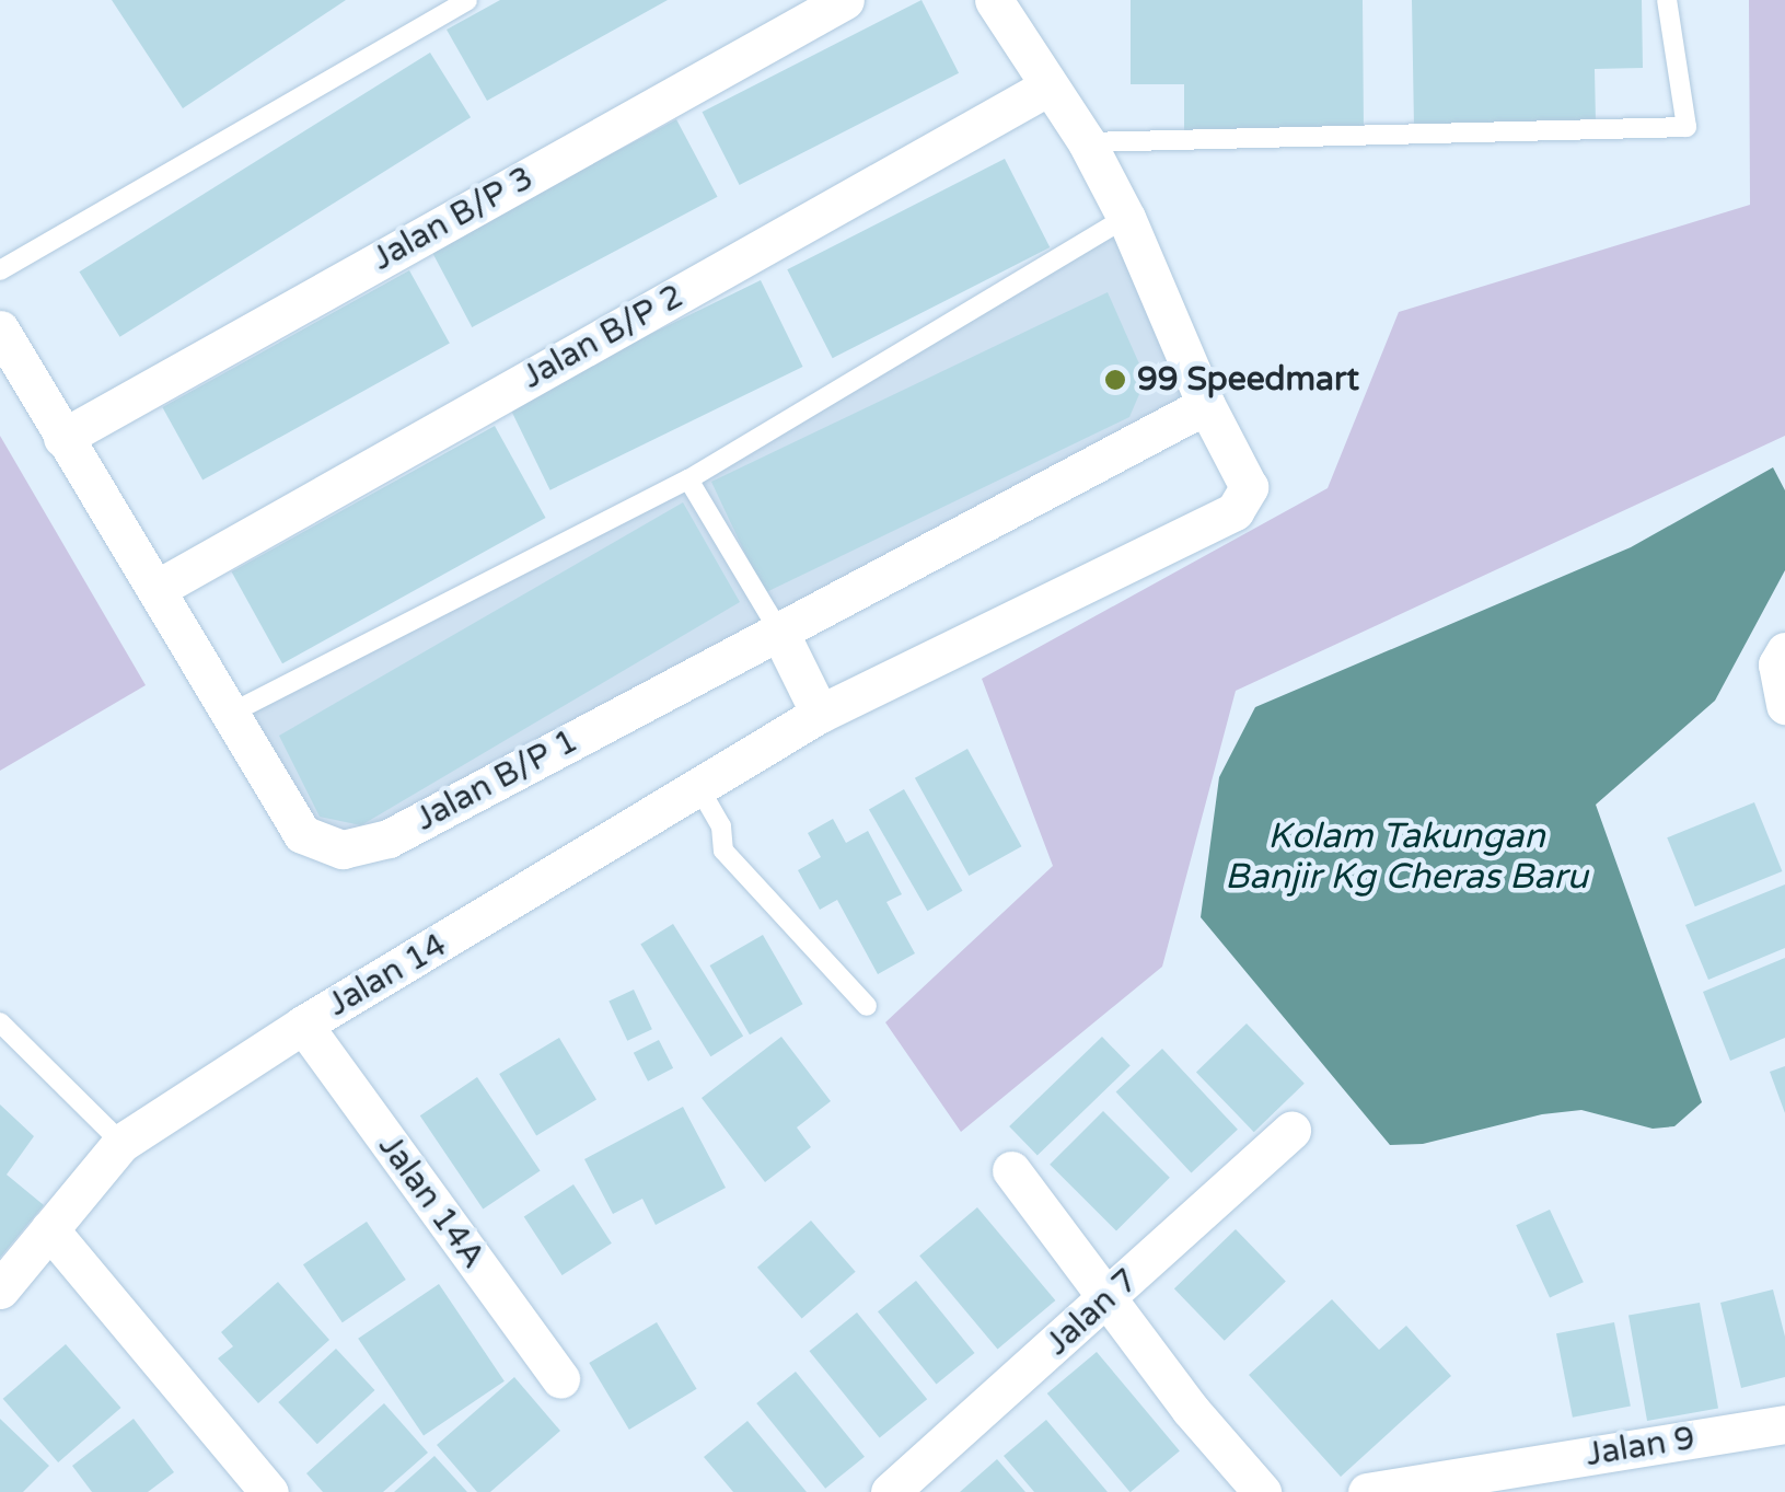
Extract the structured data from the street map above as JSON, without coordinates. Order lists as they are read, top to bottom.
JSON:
{
  "streets": {
    "street": [
      "Jalan B/P 3",
      "Jalan B/P 2",
      "Jalan B/P 1",
      "Jalan 14",
      "Jalan 14A",
      "Jalan 7",
      "Jalan 9"
    ]
  },
  "crossings": [
    ["Jalan B/P 3", "Jalan B/P 1"],
    ["Jalan B/P 2", "Jalan B/P 1"],
    ["Jalan B/P 1", "Jalan 14"],
    ["Jalan 14", "Jalan 14A"]
  ],
  "water": ["Kolam Takungan Banjir Kg Cheras Baru"],
  "places": ["99 Speedmart"]
}
